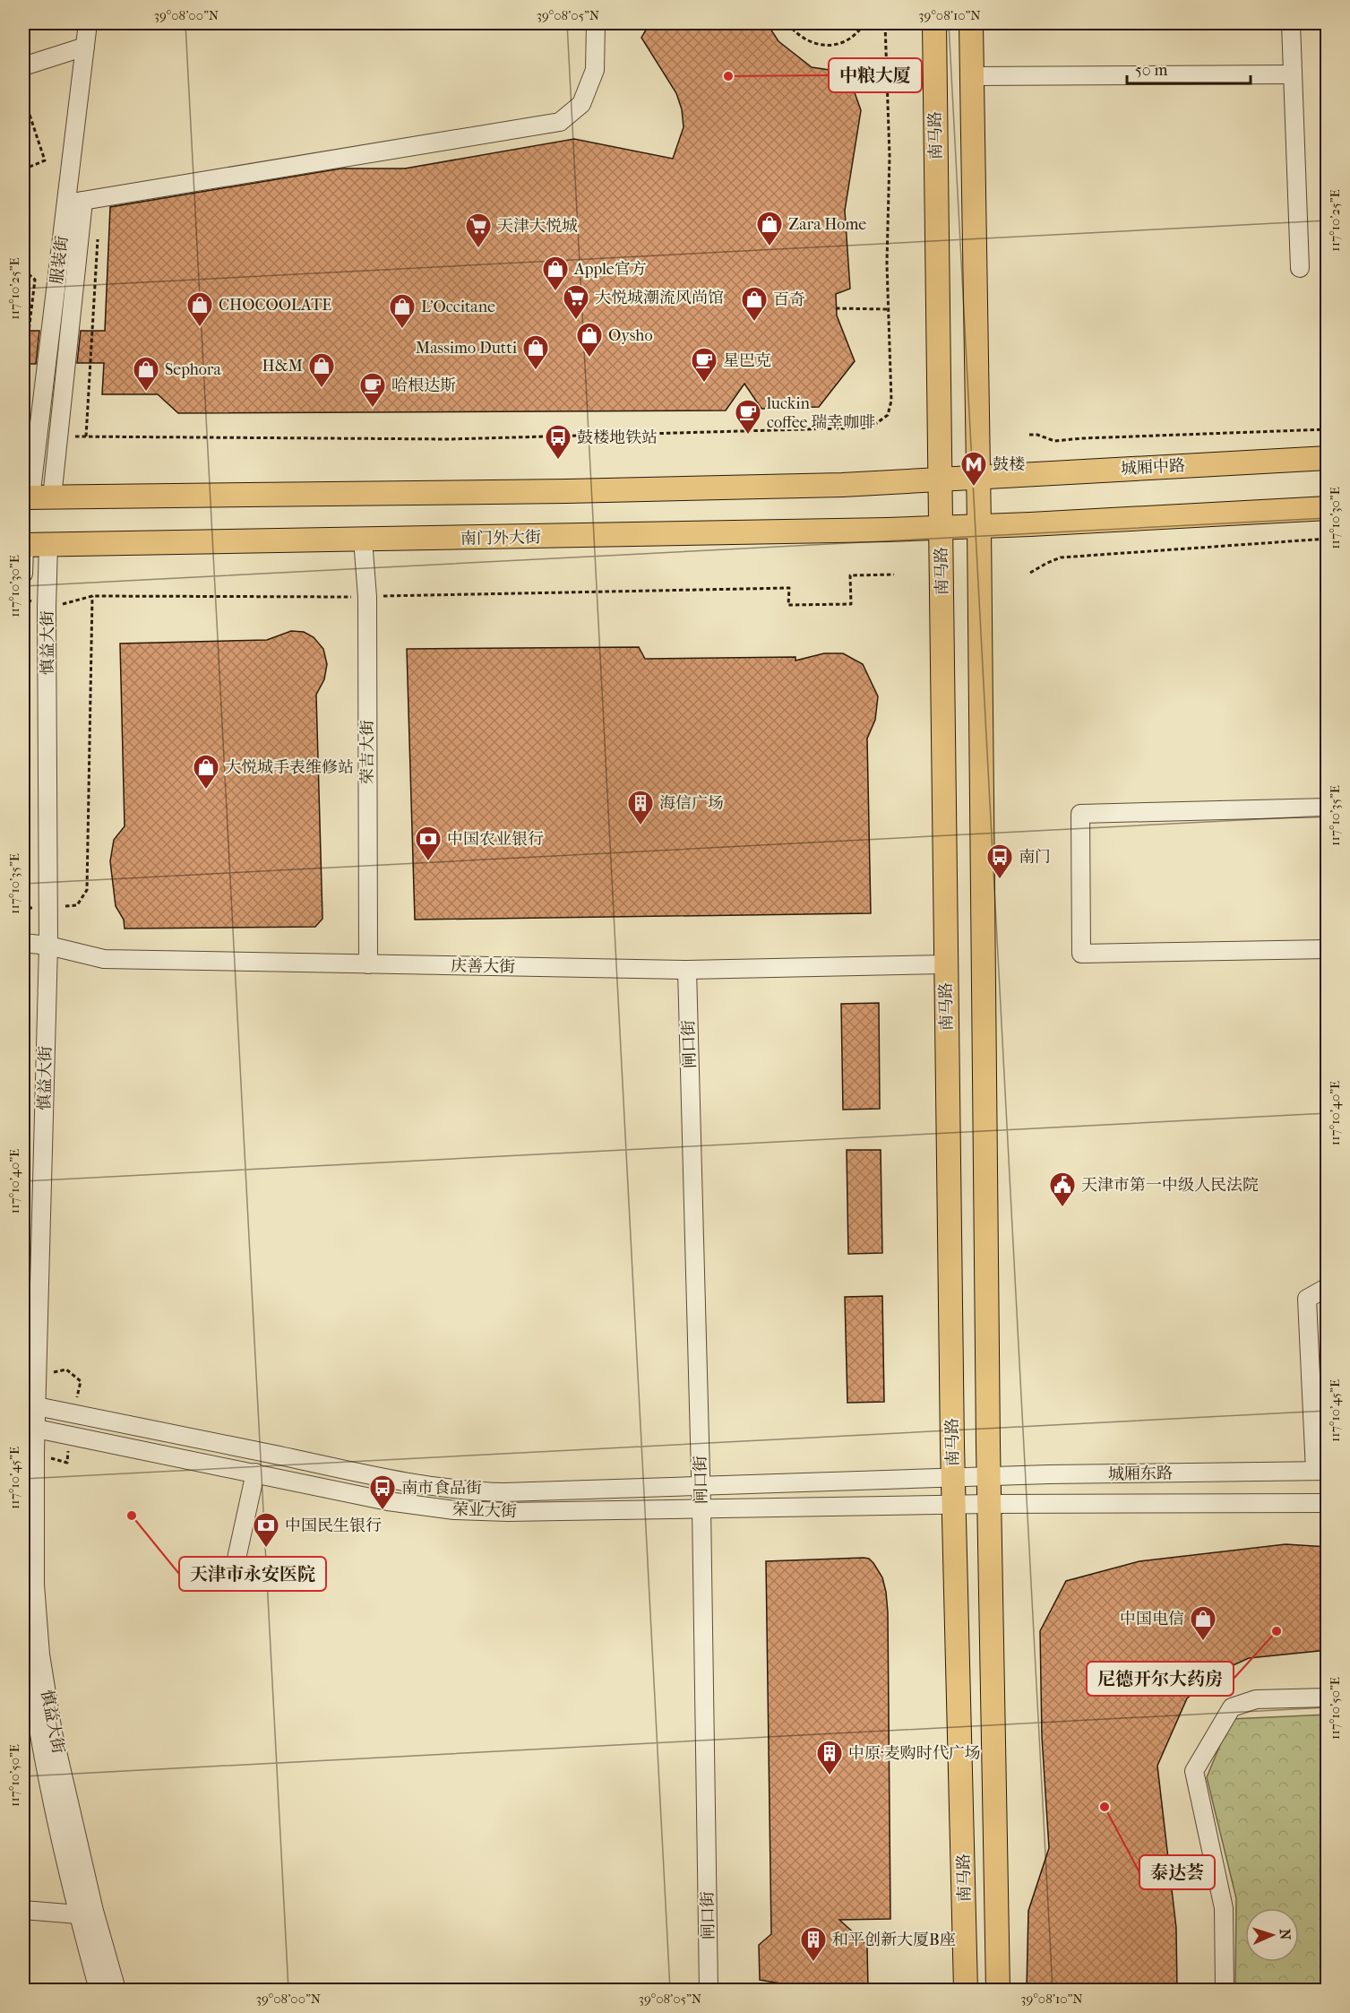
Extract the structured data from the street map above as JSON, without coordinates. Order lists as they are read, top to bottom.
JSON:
{
  "streets": {
    "main road": ["南马路", "城厢中路", "南门外大街"],
    "street": [
      "服装街",
      "慎益大街",
      "荣吉大街",
      "庆善大街",
      "闸口街",
      "城厢东路",
      "荣业大街"
    ]
  },
  "crossings": [
    ["南马路", "城厢中路"],
    ["南马路", "南门外大街"],
    ["南马路", "庆善大街"],
    ["南马路", "城厢东路"],
    ["南马路", "荣业大街"],
    ["南门外大街", "慎益大街"],
    ["南门外大街", "荣吉大街"],
    ["慎益大街", "庆善大街"],
    ["慎益大街", "荣业大街"],
    ["荣吉大街", "庆善大街"],
    ["庆善大街", "闸口街"],
    ["闸口街", "荣业大街"],
    ["城厢东路", "荣业大街"]
  ],
  "places": {
    "other": [
      "中粮大厦",
      "天津市永安医院",
      "尼德开尔大药房",
      "泰达荟"
    ],
    "shop": [
      "Zara Home",
      "Apple官方",
      "百奇",
      "CHOCOOLATE",
      "L'Occitane",
      "Oysho",
      "Massimo Dutti",
      "H&M",
      "Sephora",
      "大悦城手表维修站",
      "中国电信"
    ],
    "supermarket": ["天津大悦城", "大悦城潮流风尚馆"],
    "cafe": ["星巴克", "哈根达斯", "luckin coffee 瑞幸咖啡"],
    "bus stop": ["鼓楼地铁站", "南门", "南市食品街"],
    "metro station": ["鼓楼"],
    "building": ["海信广场", "中原·麦购时代广场", "和平创新大厦B座"],
    "bank": ["中国农业银行", "中国民生银行"],
    "public building": ["天津市第一中级人民法院"]
  },
  "scale_bar": "50 m",
  "north": "right",
  "coordinates": [
    "39°08'00\"N",
    "39°08'05\"N",
    "39°08'10\"N",
    "117°10'25\"E",
    "117°10'30\"E",
    "117°10'35\"E",
    "117°10'40\"E",
    "117°10'45\"E",
    "117°10'50\"E"
  ]
}
